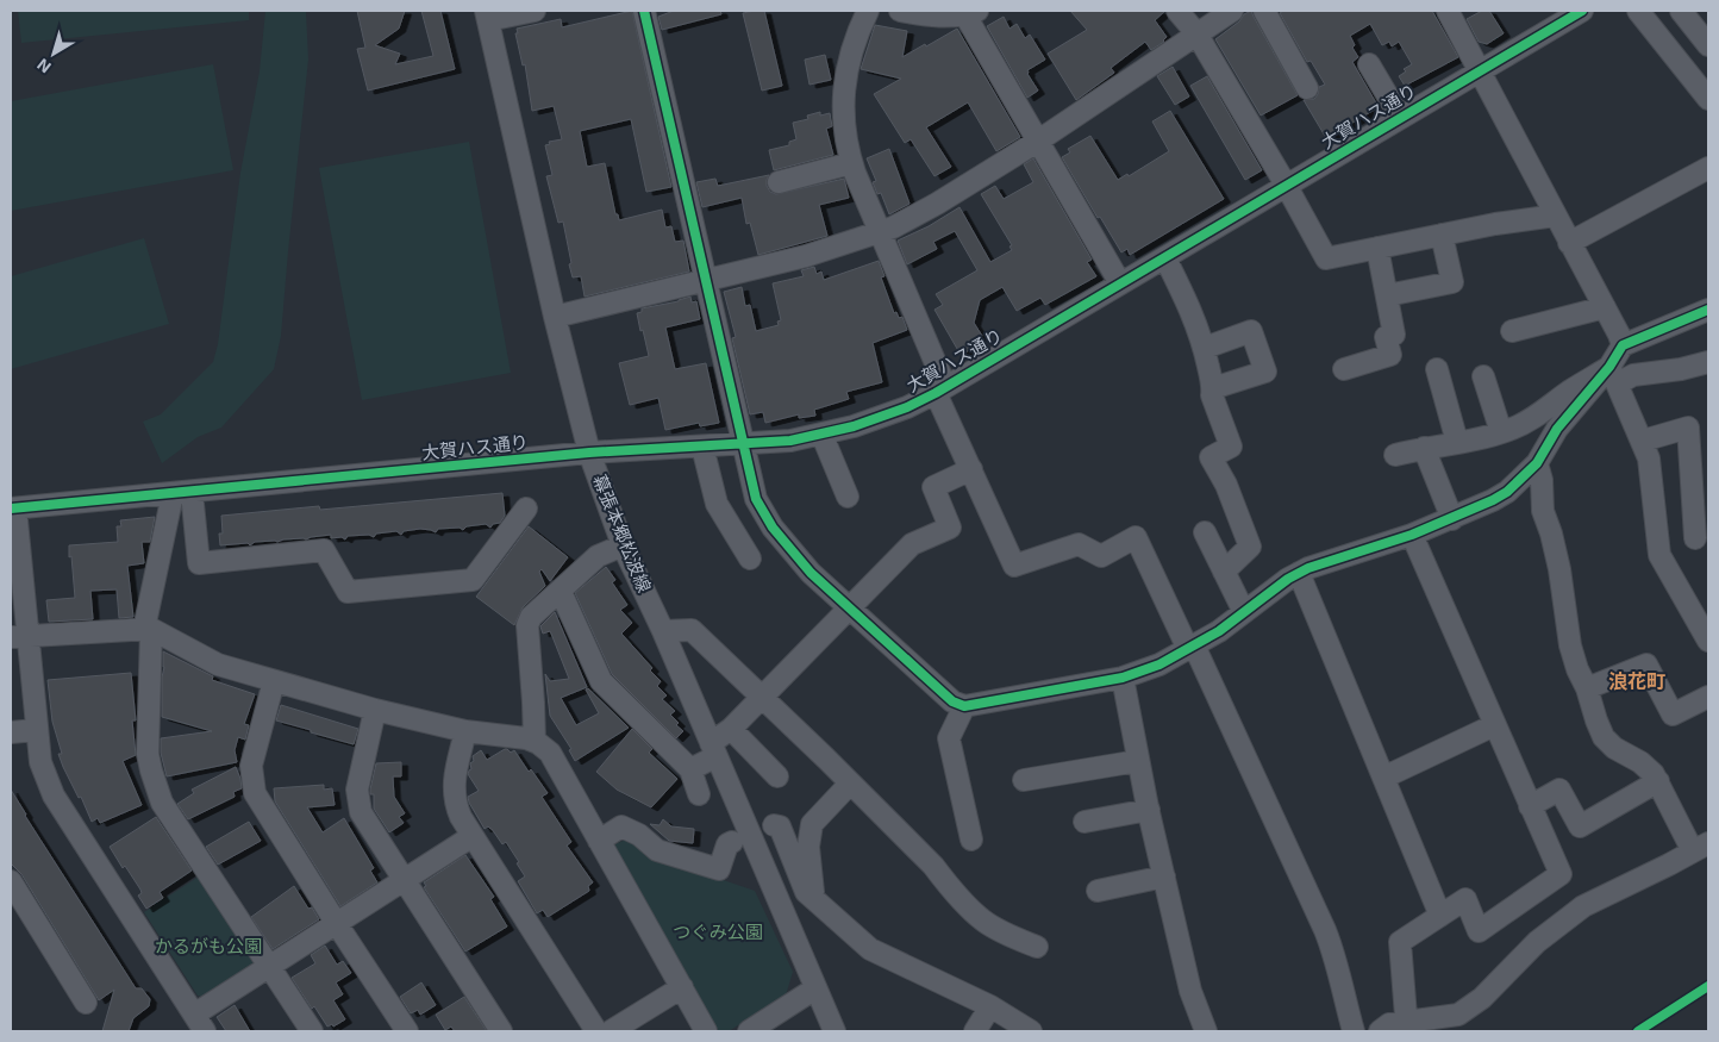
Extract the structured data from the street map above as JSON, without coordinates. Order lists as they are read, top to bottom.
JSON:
{
  "streets": {
    "street": ["大賀ハス通り", "幕張本郷松波線"]
  },
  "crossings": [
    ["大賀ハス通り", "幕張本郷松波線"]
  ],
  "districts": ["浪花町"],
  "parks": ["つぐみ公園", "かるがも公園"],
  "north": "bottom left"
}
